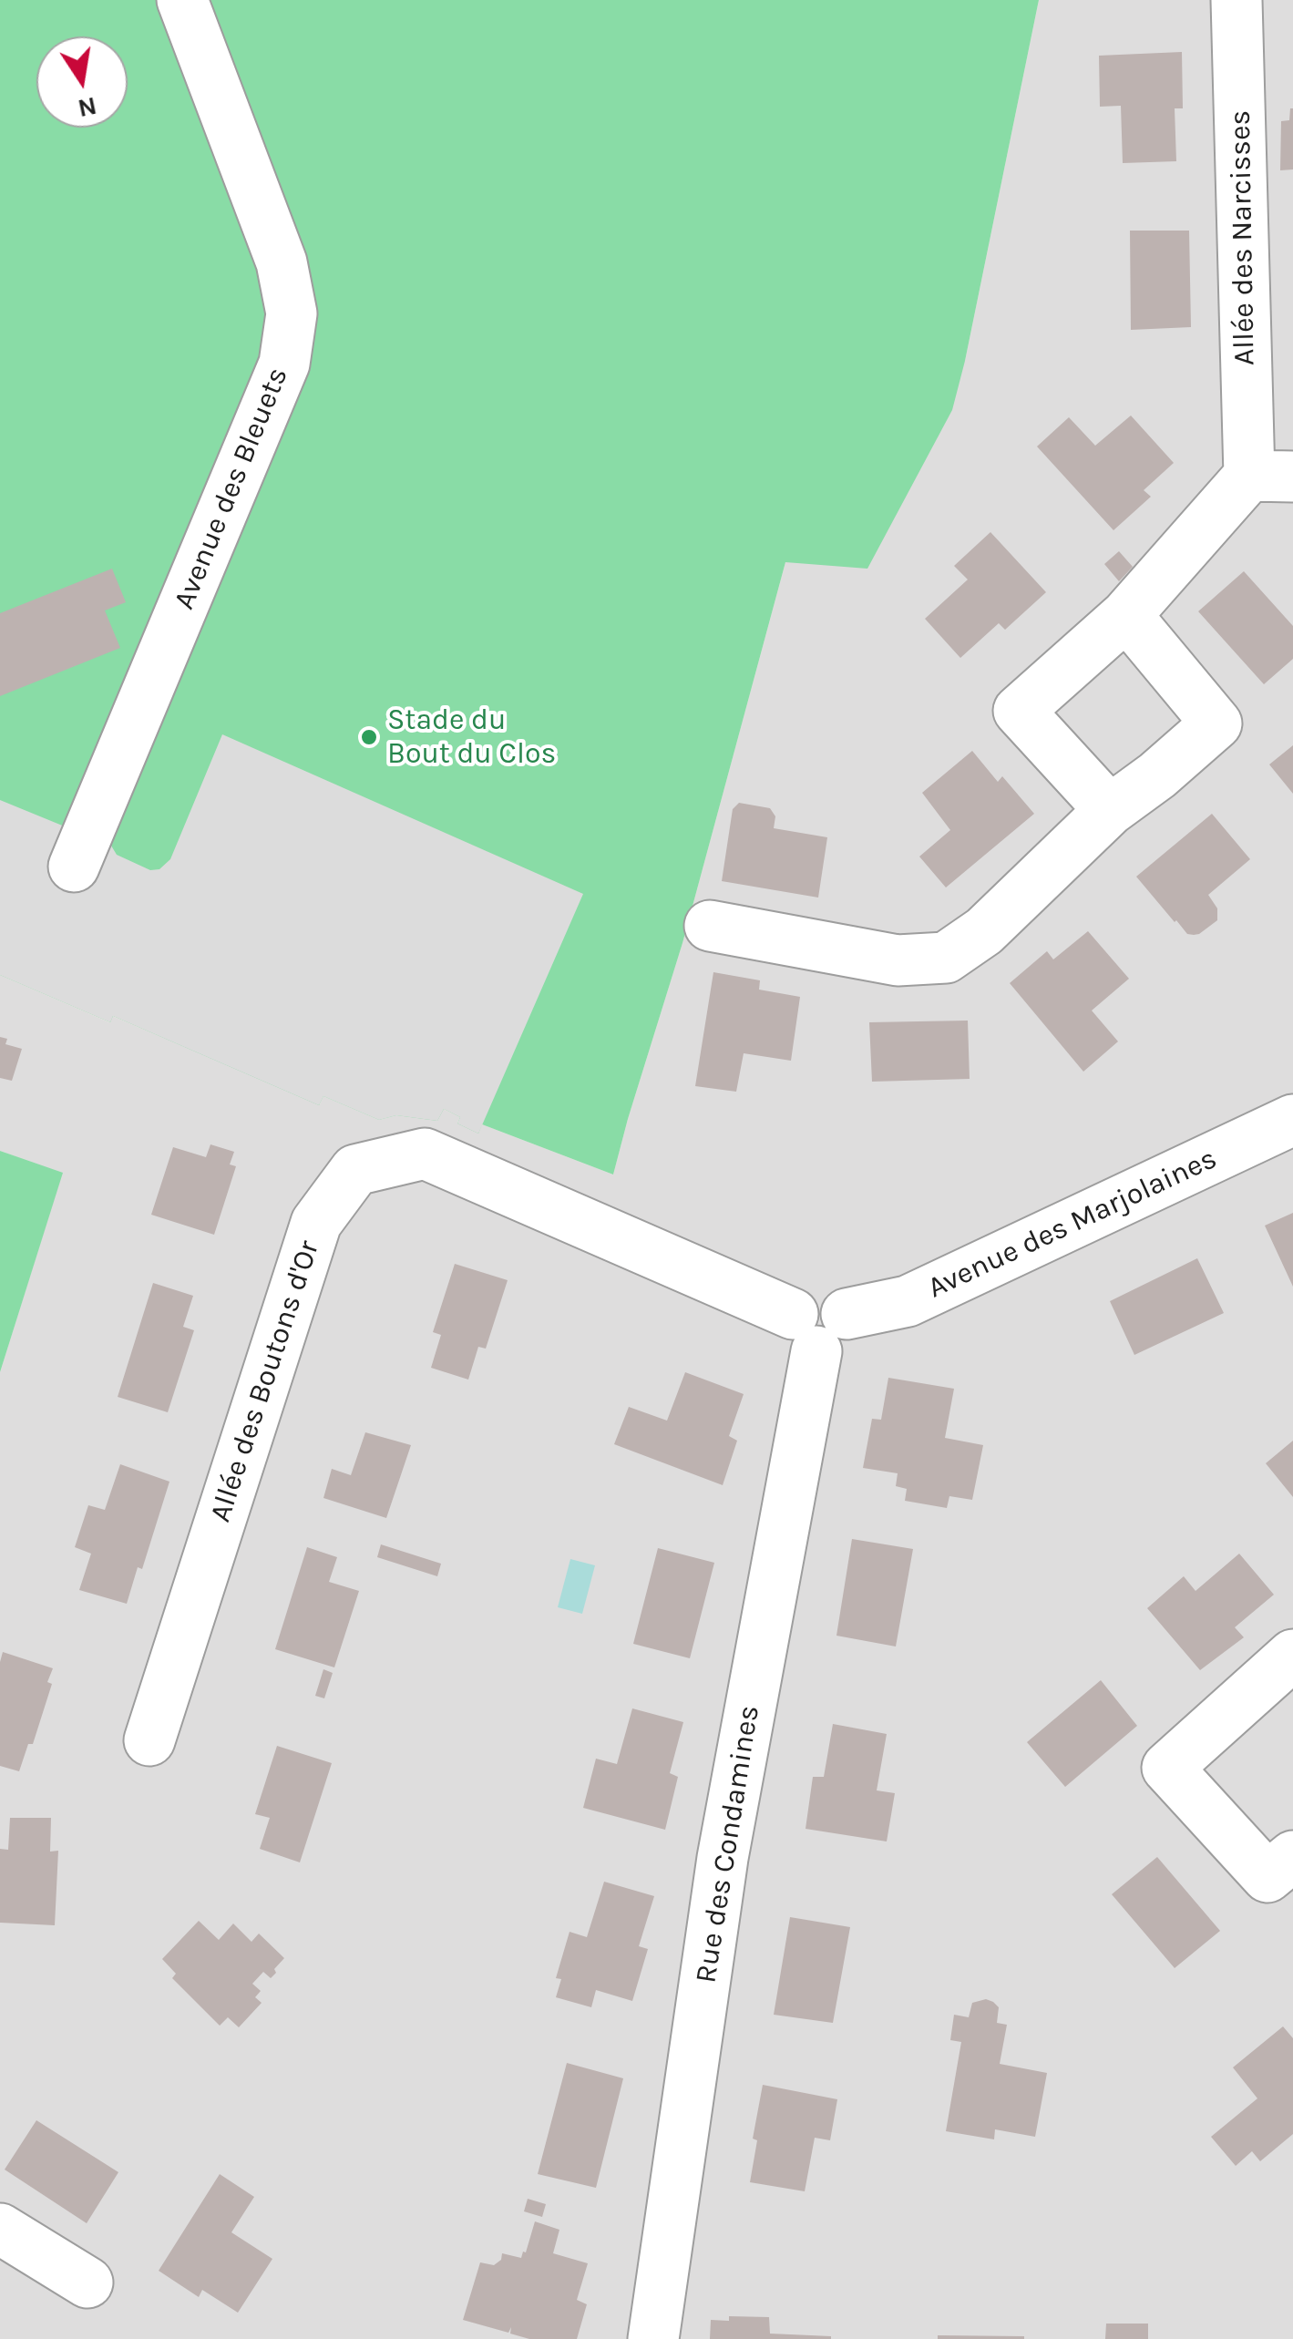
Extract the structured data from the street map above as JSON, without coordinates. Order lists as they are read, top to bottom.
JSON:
{
  "streets": {
    "street": [
      "Allée des Narcisses",
      "Avenue des Bleuets",
      "Avenue des Marjolaines",
      "Allée des Boutons d'Or",
      "Rue des Condamines"
    ]
  },
  "crossings": [
    ["Avenue des Marjolaines", "Allée des Boutons d'Or"],
    ["Avenue des Marjolaines", "Rue des Condamines"],
    ["Allée des Boutons d'Or", "Rue des Condamines"]
  ],
  "places": ["Stade du Bout du Clos"],
  "north": "bottom"
}
